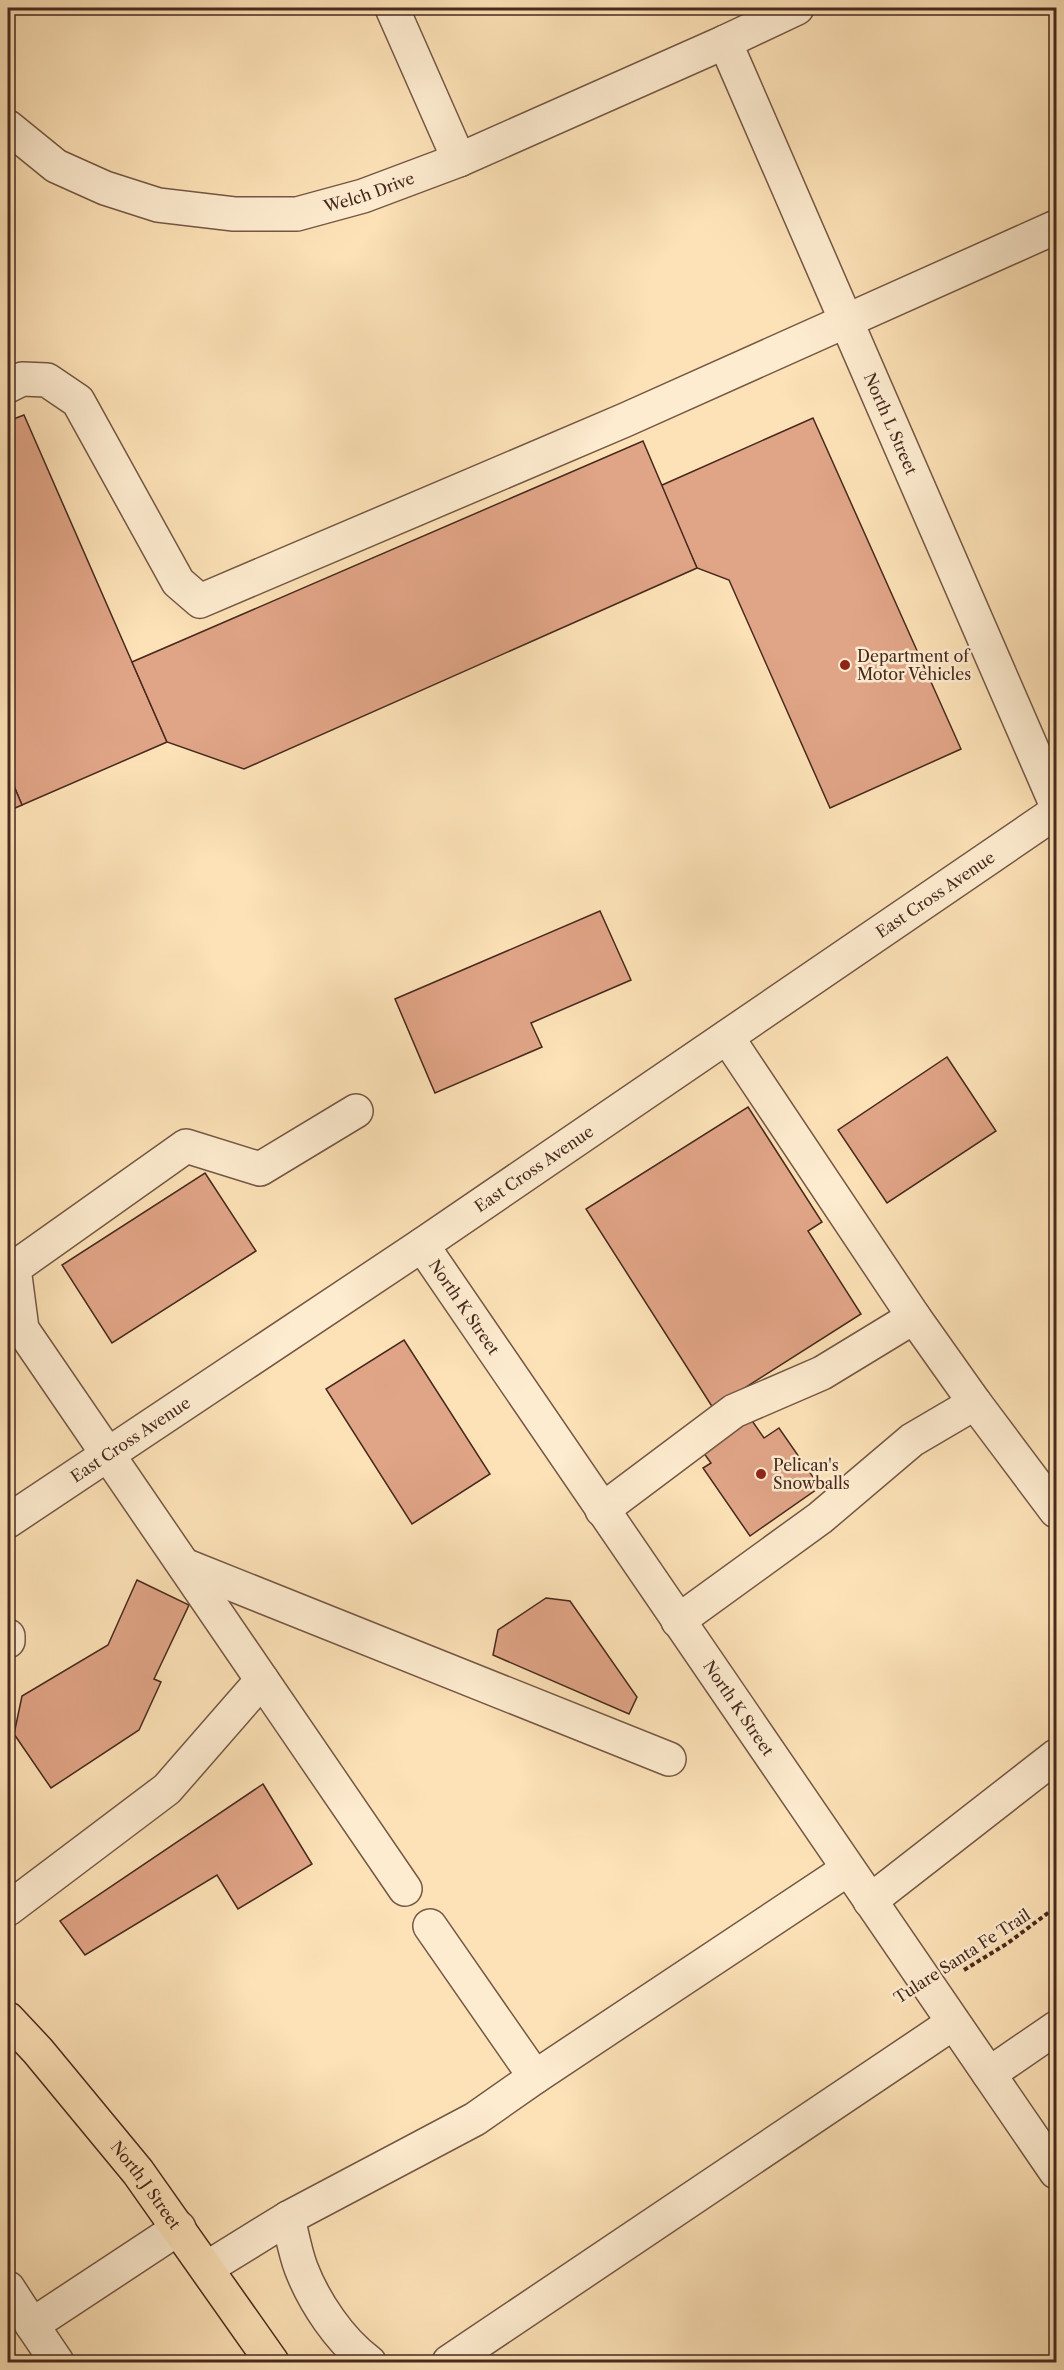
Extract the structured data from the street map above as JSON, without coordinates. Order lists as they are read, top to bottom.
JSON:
{
  "streets": {
    "main road": ["North J Street"],
    "street": [
      "Welch Drive",
      "North L Street",
      "East Cross Avenue",
      "North K Street"
    ],
    "path": ["Tulare Santa Fe Trail"]
  },
  "crossings": [
    ["Welch Drive", "North L Street"],
    ["East Cross Avenue", "North K Street"],
    ["North K Street", "Tulare Santa Fe Trail"]
  ],
  "places": ["Department of Motor Vehicles", "Pelican's Snowballs"]
}
